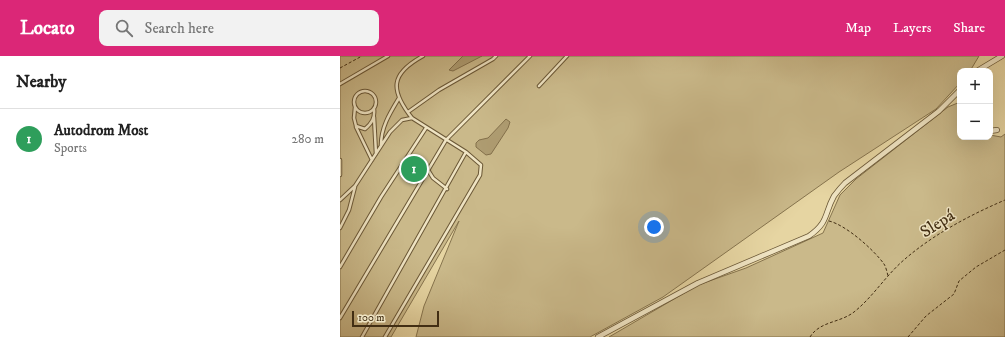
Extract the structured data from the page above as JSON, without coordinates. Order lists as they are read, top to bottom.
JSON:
{
  "streets": {
    "path": ["Slepá"]
  },
  "scale_bar": "100 m",
  "page": {
    "header": "Locato",
    "search": "Search here",
    "nav": ["Map", "Layers", "Share"],
    "heading": "Nearby",
    "map_buttons": ["+", "−"],
    "list": [
      {
        "mark": "1",
        "name": "Autodrom Most",
        "note": "Sports",
        "value": "280 m"
      }
    ],
    "pins": "1",
    "scale": "100 m"
  }
}
